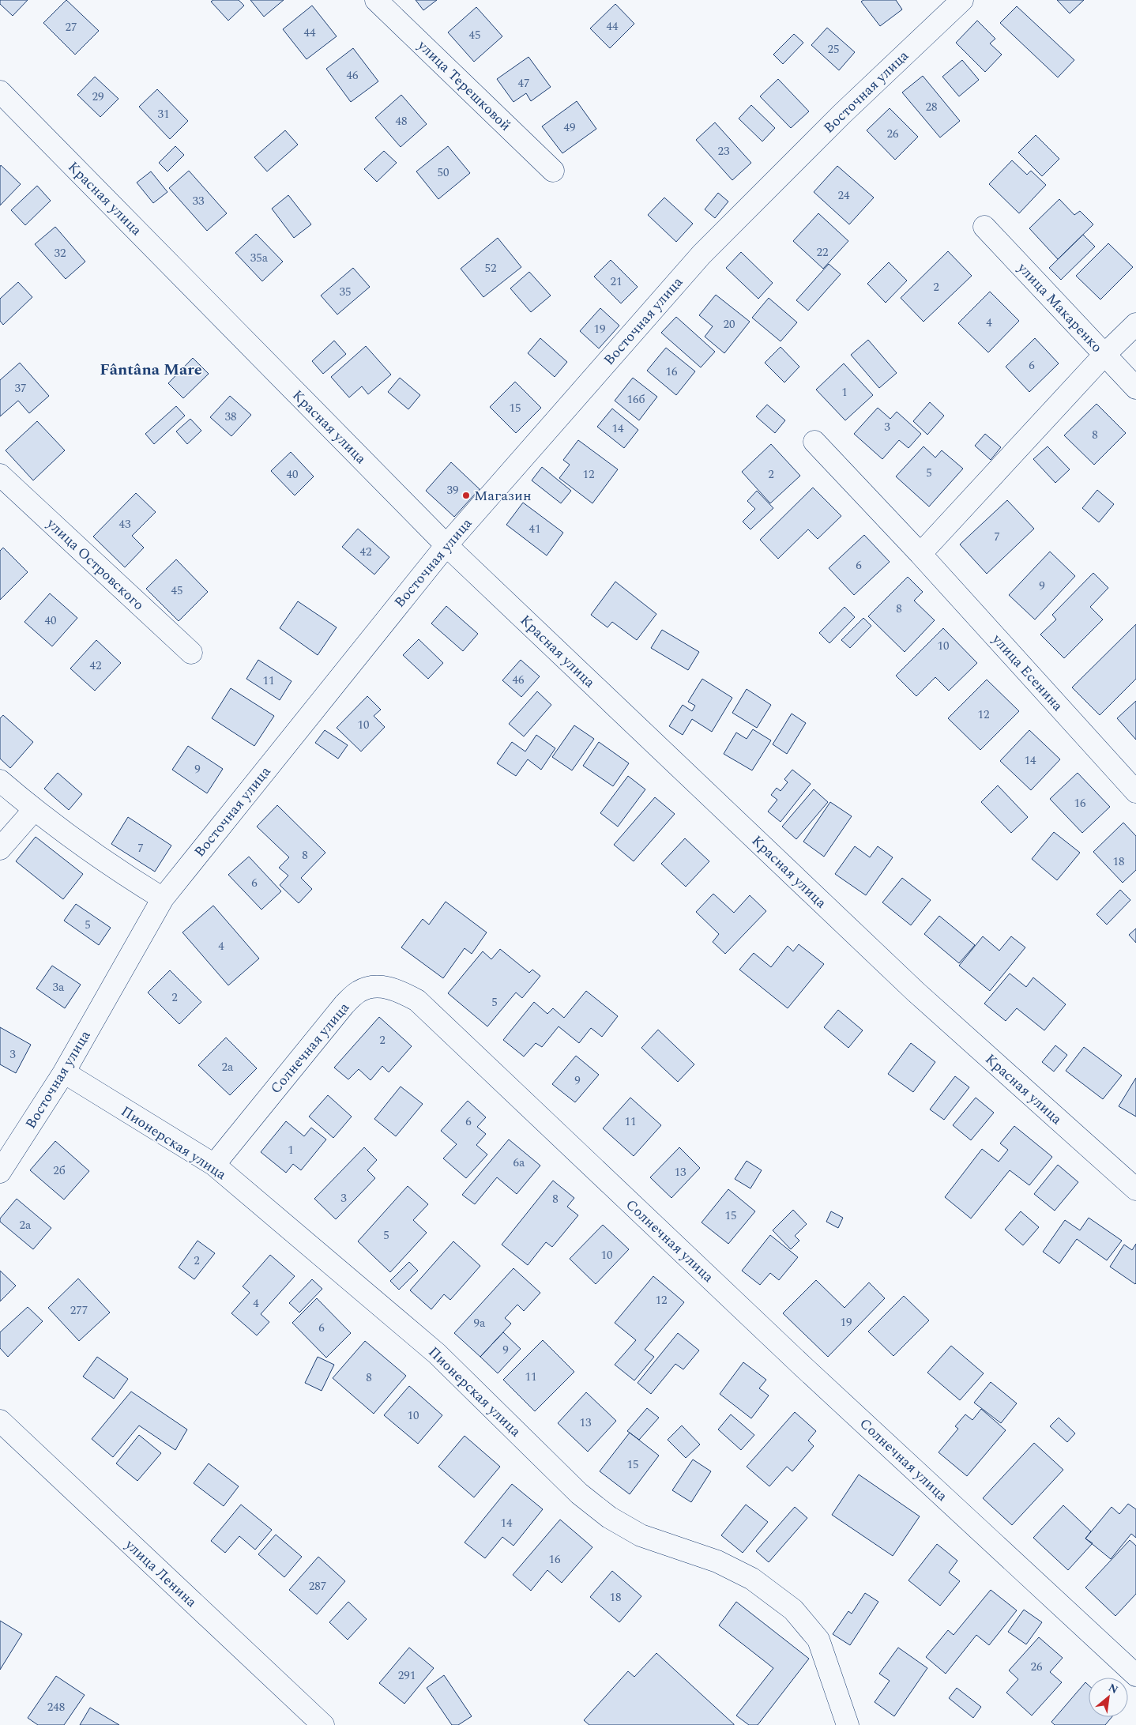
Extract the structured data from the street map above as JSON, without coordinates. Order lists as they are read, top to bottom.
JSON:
{
  "streets": {
    "street": [
      "улица Терешковой",
      "Восточная улица",
      "Красная улица",
      "улица Макаренко",
      "улица Островского",
      "улица Есенина",
      "Солнечная улица",
      "Пионерская улица",
      "улица Ленина"
    ]
  },
  "crossings": [
    ["Восточная улица", "Красная улица"],
    ["Восточная улица", "Пионерская улица"],
    ["Солнечная улица", "Пионерская улица"]
  ],
  "districts": ["Fântâna Mare"],
  "places": ["Магазин"],
  "house_numbers": [
    "44",
    "27",
    "44",
    "45",
    "25",
    "46",
    "47",
    "29",
    "28",
    "31",
    "48",
    "49",
    "26",
    "23",
    "50",
    "24",
    "33",
    "22",
    "32",
    "35а",
    "52",
    "21",
    "2",
    "35",
    "4",
    "20",
    "19",
    "6",
    "16",
    "37",
    "1",
    "16б",
    "15",
    "38",
    "3",
    "14",
    "8",
    "5",
    "40",
    "12",
    "2",
    "39",
    "43",
    "41",
    "7",
    "42",
    "6",
    "9",
    "45",
    "8",
    "40",
    "10",
    "42",
    "46",
    "11",
    "12",
    "10",
    "14",
    "9",
    "16",
    "7",
    "8",
    "18",
    "6",
    "5",
    "4",
    "3а",
    "2",
    "5",
    "2",
    "3",
    "2а",
    "9",
    "6",
    "11",
    "1",
    "6а",
    "2б",
    "13",
    "3",
    "8",
    "15",
    "2а",
    "5",
    "10",
    "2",
    "12",
    "4",
    "277",
    "19",
    "9а",
    "6",
    "9",
    "11",
    "8",
    "10",
    "13",
    "15",
    "14",
    "16",
    "287",
    "18",
    "26",
    "291",
    "248"
  ],
  "north": "top right"
}
